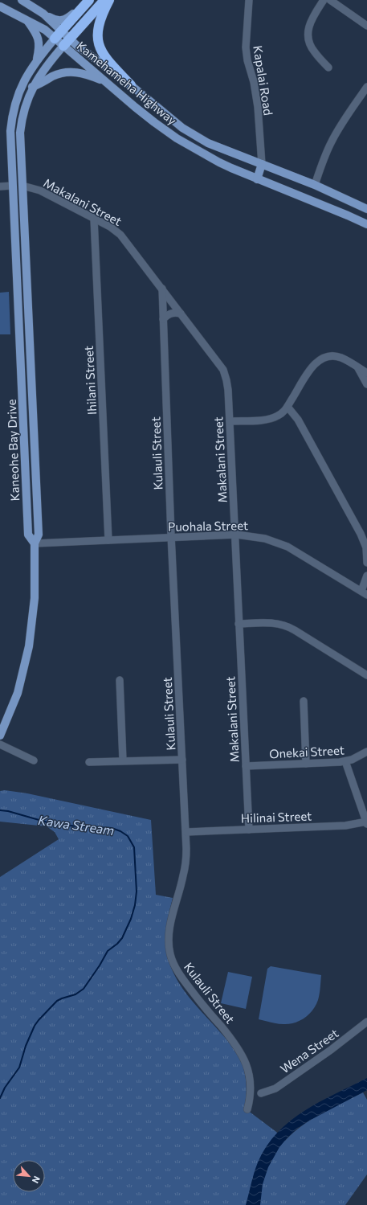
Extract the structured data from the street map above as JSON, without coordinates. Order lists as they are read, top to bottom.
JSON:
{
  "streets": {
    "main road": ["Kamehameha Highway", "Kaneohe Bay Drive"],
    "street": [
      "Kapalai Road",
      "Makalani Street",
      "Ihilani Street",
      "Kulauli Street",
      "Puohala Street",
      "Onekai Street",
      "Hilinai Street",
      "Wena Street"
    ]
  },
  "crossings": [
    ["Kapalai Road", "Kamehameha Highway"],
    ["Kamehameha Highway", "Kaneohe Bay Drive"],
    ["Makalani Street", "Ihilani Street"],
    ["Makalani Street", "Kaneohe Bay Drive"],
    ["Makalani Street", "Kulauli Street"],
    ["Makalani Street", "Puohala Street"],
    ["Makalani Street", "Onekai Street"],
    ["Makalani Street", "Hilinai Street"],
    ["Ihilani Street", "Puohala Street"],
    ["Kaneohe Bay Drive", "Puohala Street"],
    ["Kulauli Street", "Puohala Street"],
    ["Kulauli Street", "Hilinai Street"]
  ],
  "water": ["Kawa Stream"],
  "north": "bottom right"
}
